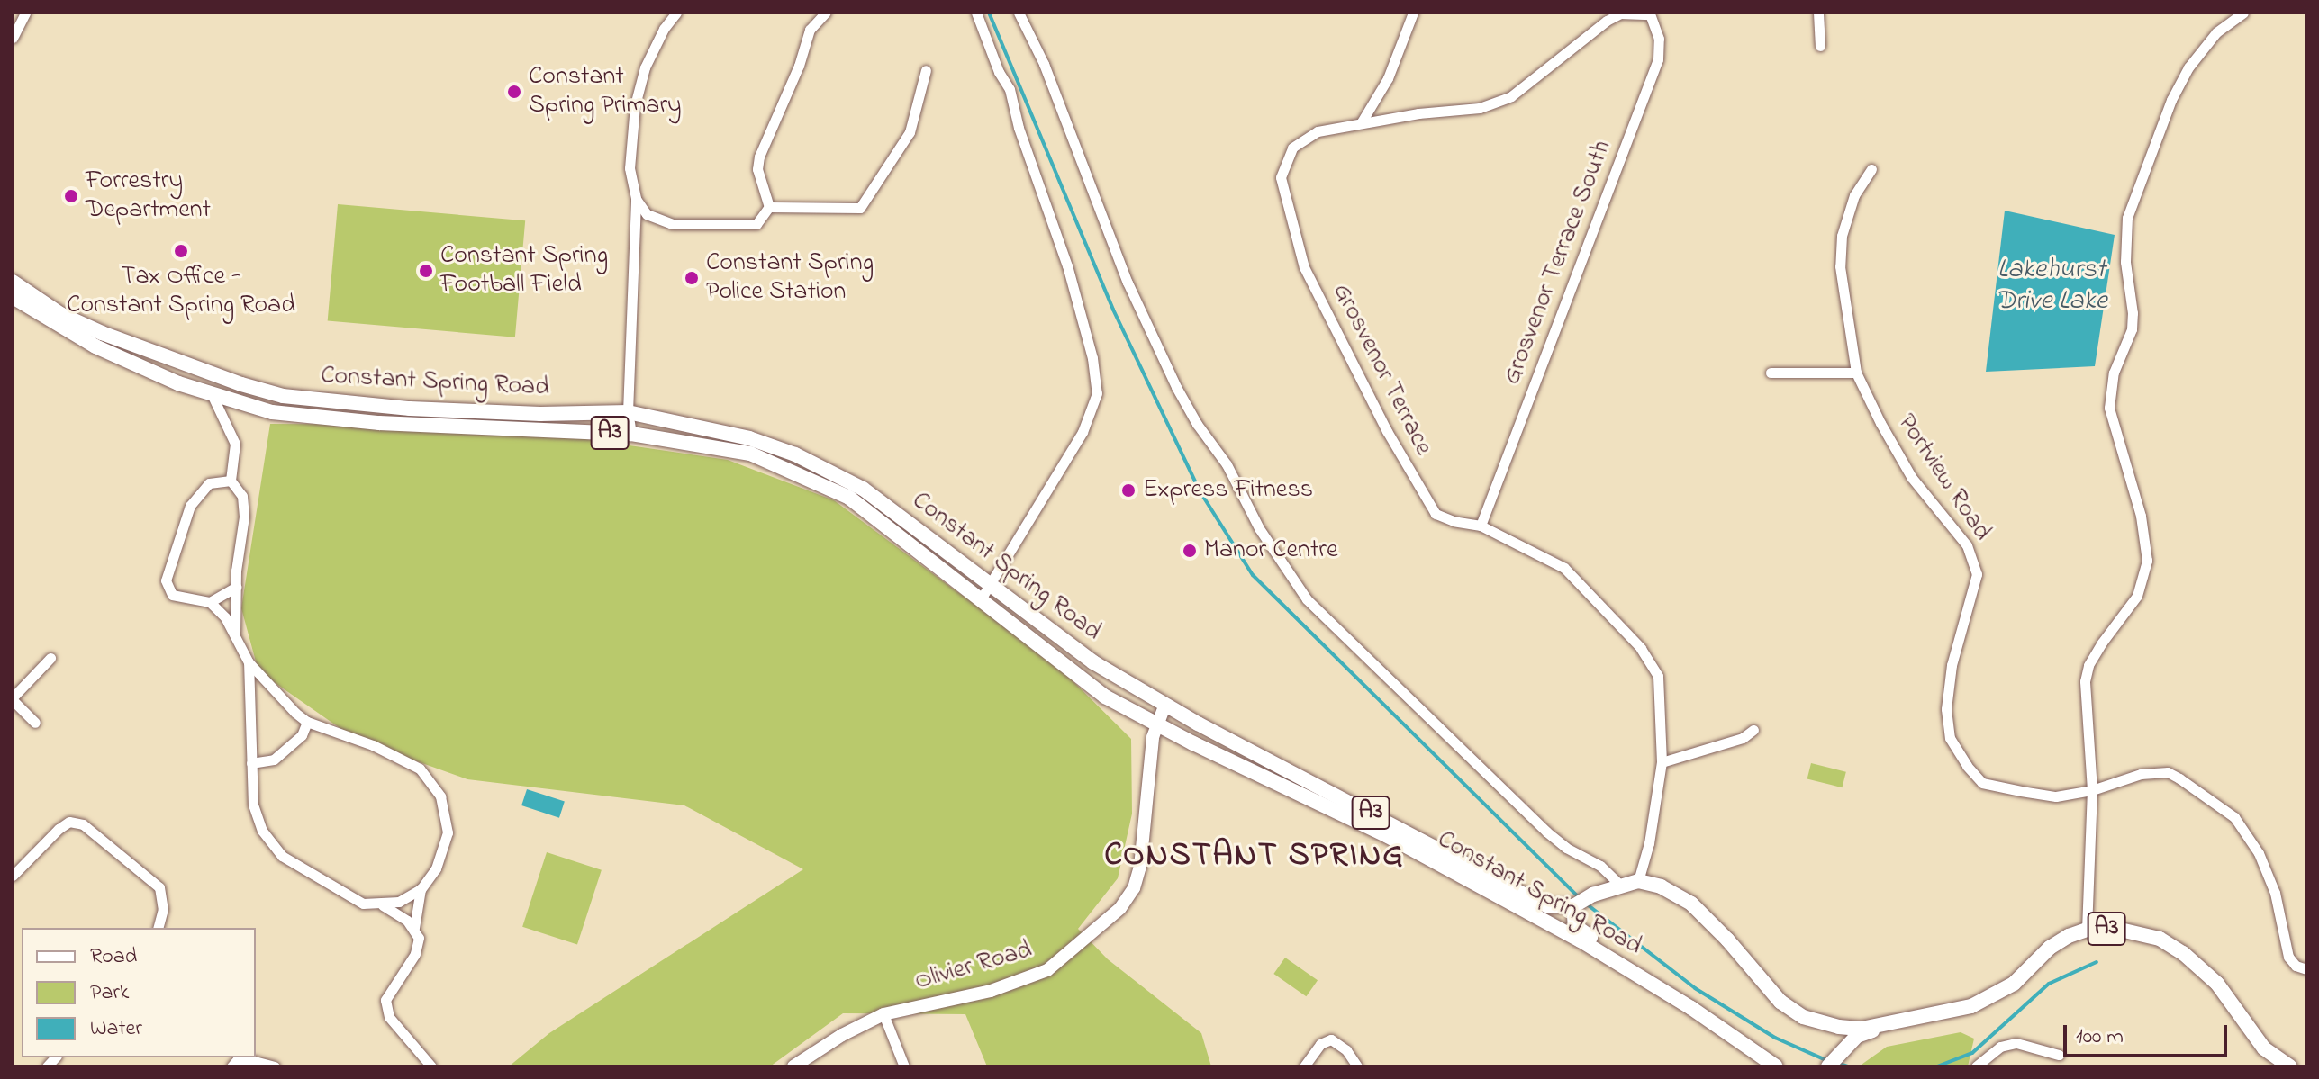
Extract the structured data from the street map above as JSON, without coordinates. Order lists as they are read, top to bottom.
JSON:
{
  "streets": {
    "main road": ["Constant Spring Road", "A3", "Olivier Road"],
    "street": ["Grosvenor Terrace South", "Grosvenor Terrace", "Portview Road"]
  },
  "crossings": [
    ["Grosvenor Terrace South", "Grosvenor Terrace"],
    ["Grosvenor Terrace", "Constant Spring Road"],
    ["Grosvenor Terrace", "A3"],
    ["Constant Spring Road", "A3"],
    ["Constant Spring Road", "Olivier Road"]
  ],
  "districts": ["CONSTANT SPRING"],
  "water": ["Lakehurst Drive Lake"],
  "places": [
    "Constant Spring Primary",
    "Forrestry Department",
    "Tax Office - Constant Spring Road",
    "Constant Spring Football Field",
    "Constant Spring Police Station",
    "Express Fitness",
    "Manor Centre"
  ],
  "legend": ["Road", "Park", "Water"],
  "scale_bar": "100 m"
}
